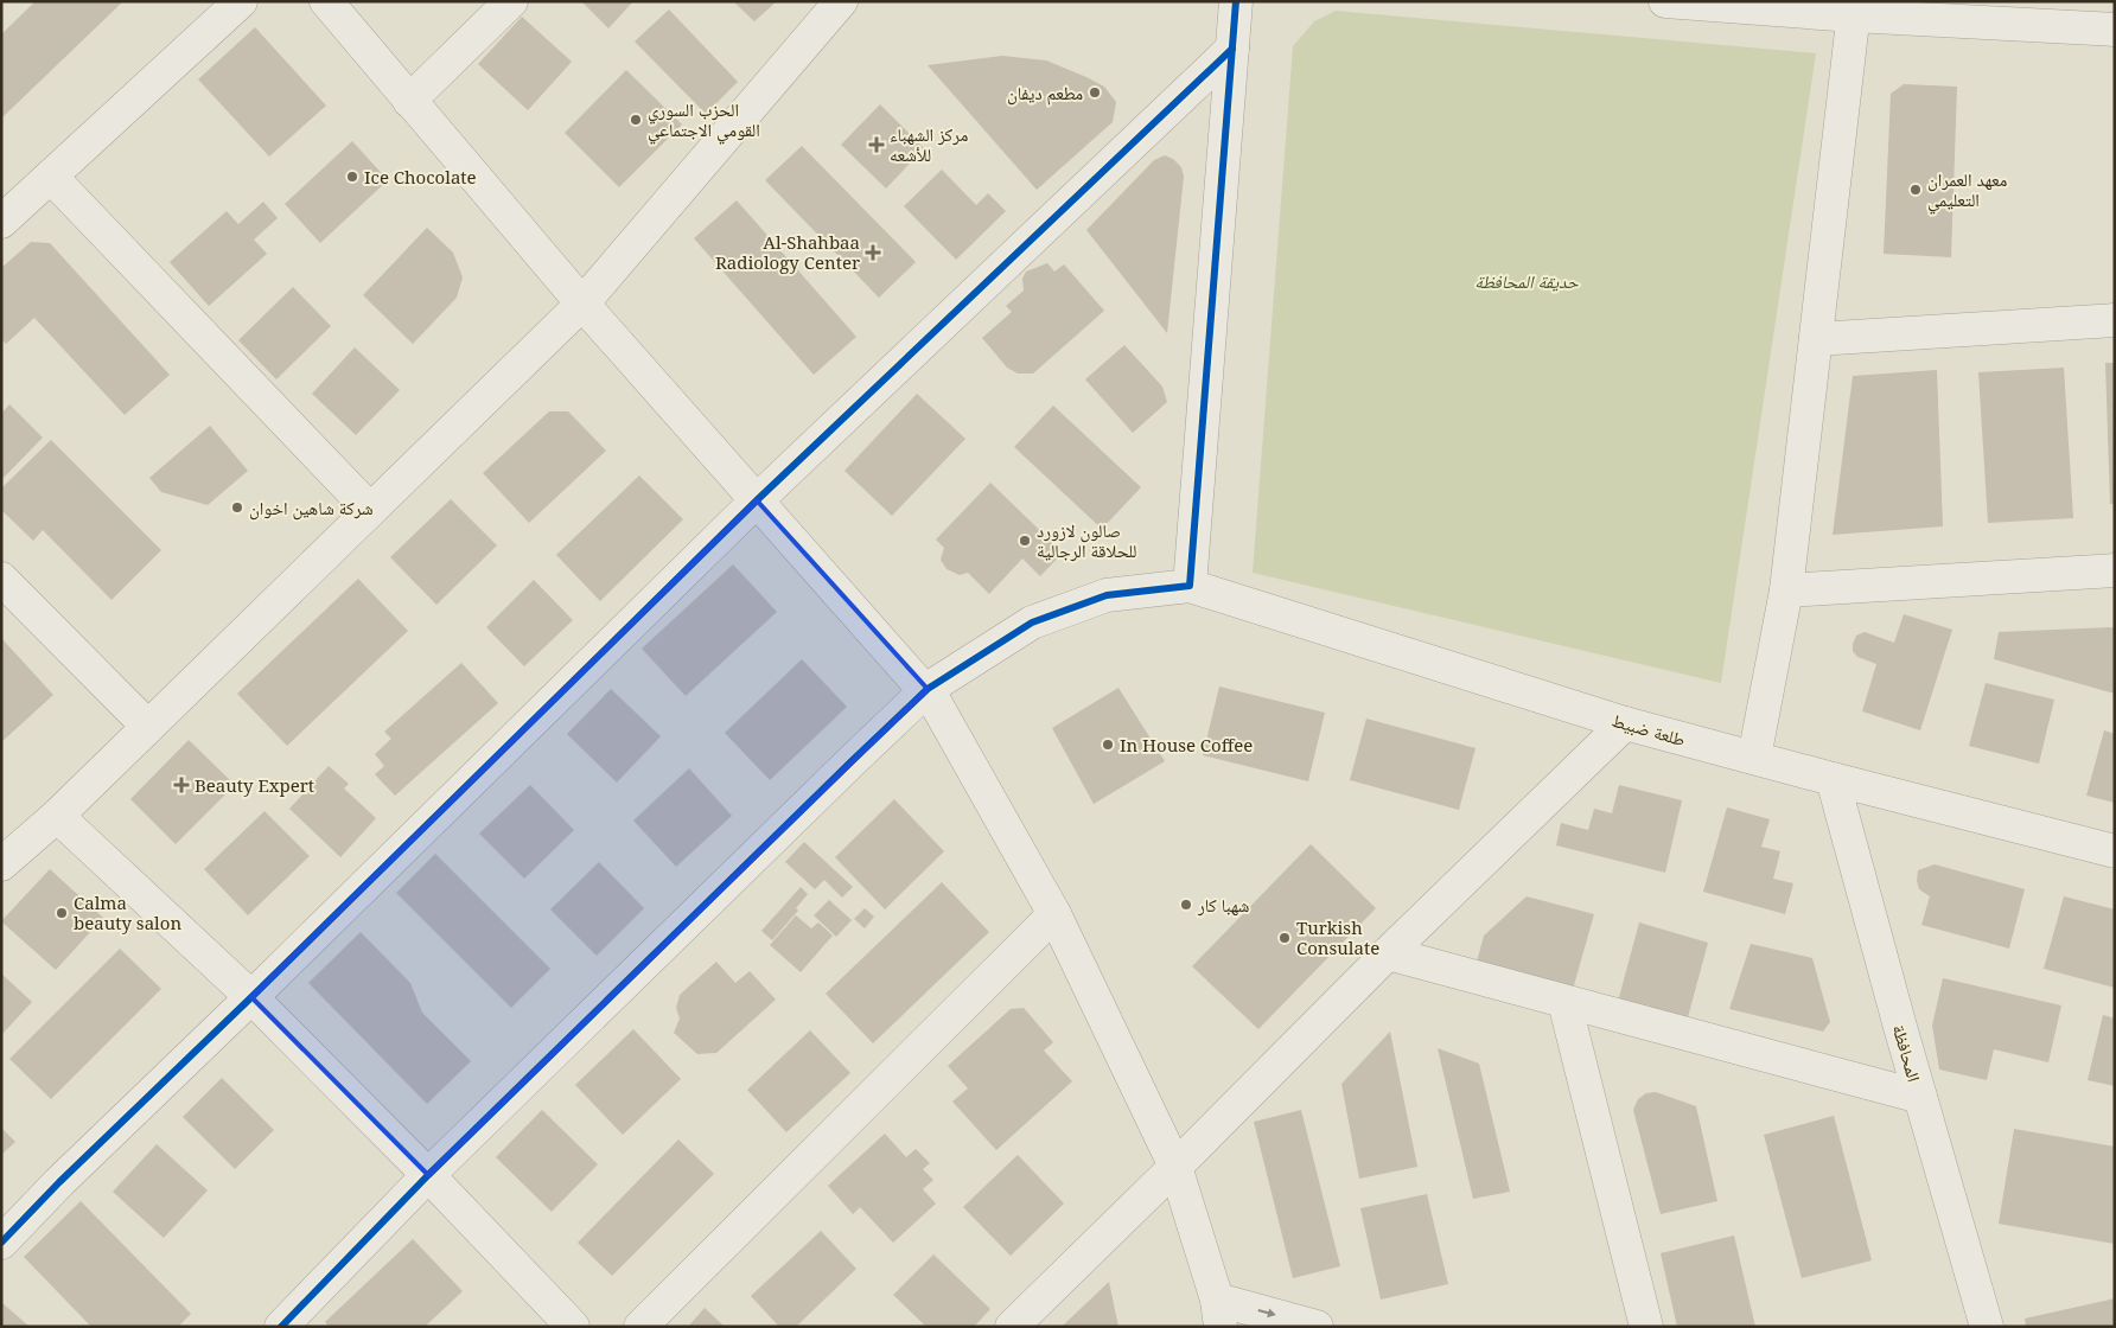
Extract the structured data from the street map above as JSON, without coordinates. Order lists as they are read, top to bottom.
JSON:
{
  "streets": {
    "street": ["طلعة ضبيط", "المحافظة"]
  },
  "crossings": [
    ["طلعة ضبيط", "المحافظة"]
  ],
  "parks": ["حديقة المحافظة"],
  "places": {
    "other": [
      "مطعم ديفان",
      "الحزب السوري القومي الاجتماعي",
      "Ice Chocolate",
      "معهد العمران التعليمي",
      "شركة شاهين اخوان",
      "صالون لازورد للحلاقة الرجالية",
      "In House Coffee",
      "شهبا كار",
      "Calma beauty salon",
      "Turkish Consulate"
    ],
    "health": ["مركز الشهباء للأشعه", "Al-Shahbaa Radiology Center", "Beauty Expert"]
  }
}
